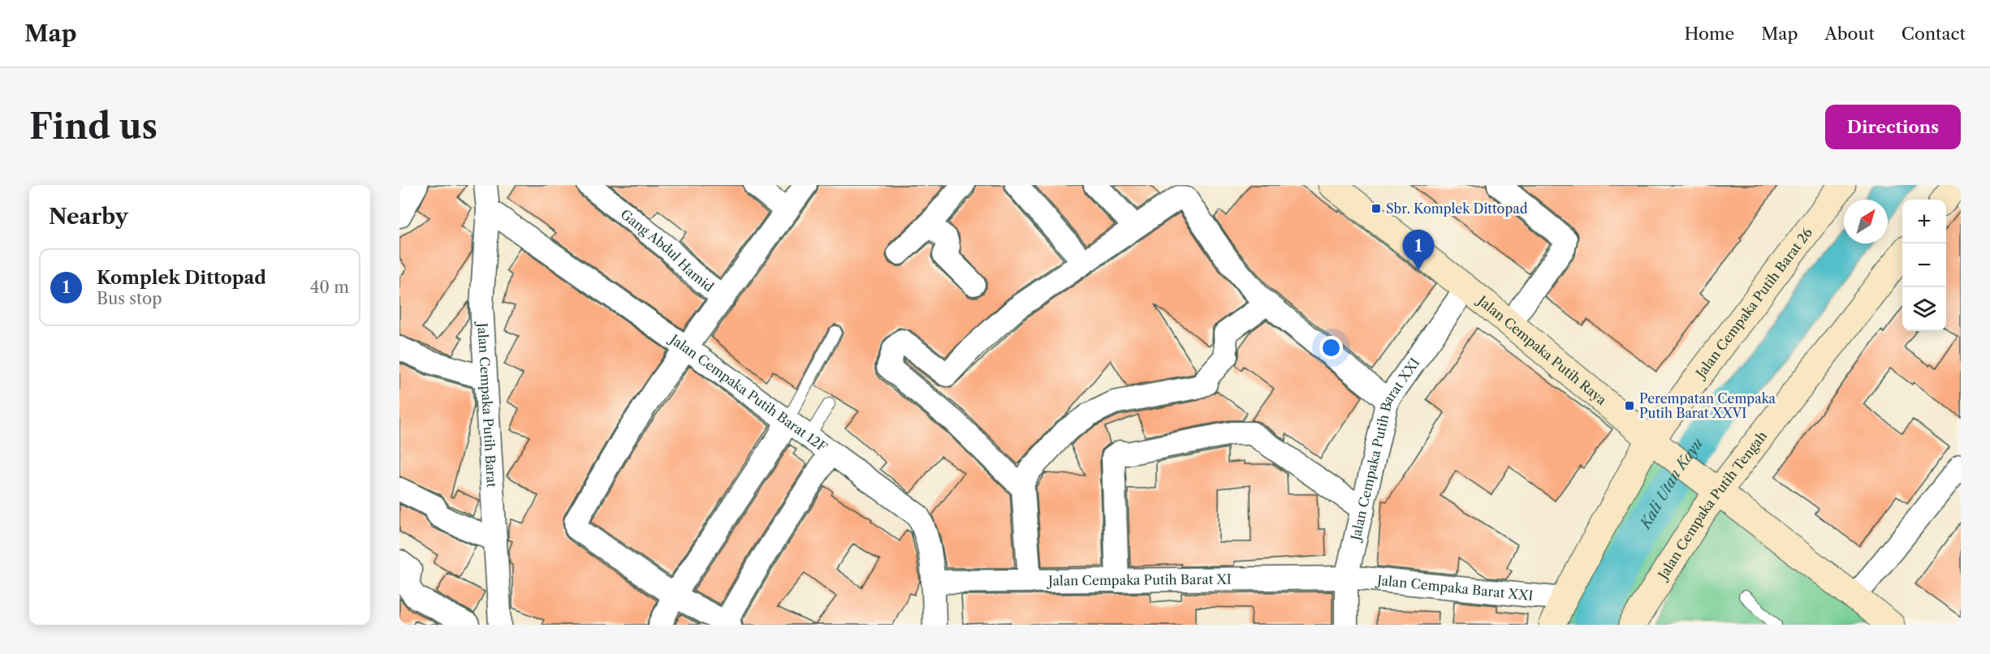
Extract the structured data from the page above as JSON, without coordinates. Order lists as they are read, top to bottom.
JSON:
{
  "streets": {
    "street": [
      "Gang Abdul Hamid",
      "Jalan Cempaka Putih Barat 26",
      "Jalan Cempaka Putih Raya",
      "Jalan Cempaka Putih Barat 12F",
      "Jalan Cempaka Putih Barat",
      "Jalan Cempaka Putih Barat XXI",
      "Jalan Cempaka Putih Tengah",
      "Jalan Cempaka Putih Barat XI",
      "Jalan Cempaka Barat XXI"
    ]
  },
  "crossings": [
    ["Jalan Cempaka Putih Barat 26", "Jalan Cempaka Putih Raya"],
    ["Jalan Cempaka Putih Barat 26", "Jalan Cempaka Barat XXI"],
    ["Jalan Cempaka Putih Raya", "Jalan Cempaka Putih Barat XXI"],
    ["Jalan Cempaka Putih Raya", "Jalan Cempaka Putih Tengah"],
    ["Jalan Cempaka Putih Barat 12F", "Jalan Cempaka Putih Barat"],
    ["Jalan Cempaka Putih Barat 12F", "Jalan Cempaka Putih Barat XI"],
    ["Jalan Cempaka Putih Barat XXI", "Jalan Cempaka Putih Barat XI"],
    ["Jalan Cempaka Putih Barat XXI", "Jalan Cempaka Barat XXI"],
    ["Jalan Cempaka Putih Barat XI", "Jalan Cempaka Barat XXI"]
  ],
  "water": ["Kali Utan Kayu"],
  "places": {
    "transit": ["Sbr. Komplek Dittopad", "Perempatan Cempaka Putih Barat XXVI"]
  },
  "north": "top right",
  "page": {
    "header": "Map",
    "nav": [
      "Home",
      "Map",
      "About",
      "Contact"
    ],
    "buttons": "Directions",
    "title": "Find us",
    "heading": "Nearby",
    "map_buttons": ["+", "−"],
    "pins": "1",
    "list": [
      {
        "mark": "1",
        "name": "Komplek Dittopad",
        "note": "Bus stop",
        "value": "40 m"
      }
    ]
  }
}
